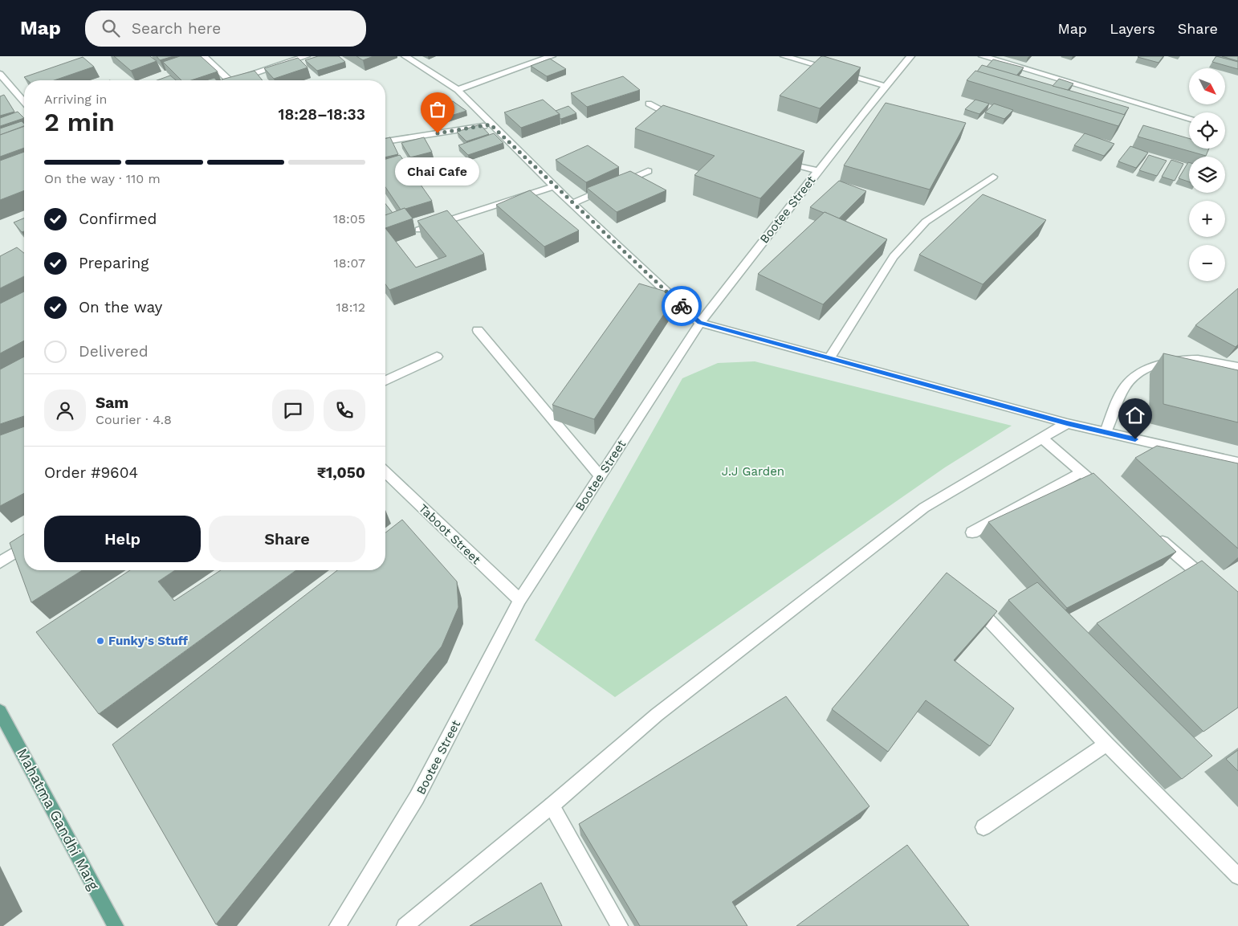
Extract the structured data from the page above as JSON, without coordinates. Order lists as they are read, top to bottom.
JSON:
{
  "streets": {
    "main road": ["Mahatma Gandhi Marg"],
    "street": ["Bootee Street", "Taboot Street"]
  },
  "crossings": [
    ["Bootee Street", "Taboot Street"]
  ],
  "parks": ["J.J Garden"],
  "places": ["Chai Cafe", "Funky's Stuff"],
  "north": "bottom right",
  "page": {
    "header": "Map",
    "search": "Search here",
    "nav": ["Map", "Layers", "Share"],
    "map_buttons": ["+", "−"],
    "heading": ["2 min", "Arriving in", "18:28–18:33"],
    "panel": [
      "Sam",
      "Courier · 4.8",
      "Order #9604",
      "₹1,050"
    ],
    "bar": "On the way · 110 m",
    "bubble": "Chai Cafe",
    "list": [
      ["Confirmed", "18:05"],
      ["Preparing", "18:07"],
      ["On the way", "18:12"],
      "Delivered"
    ],
    "buttons": ["Help", "Share"]
  }
}
